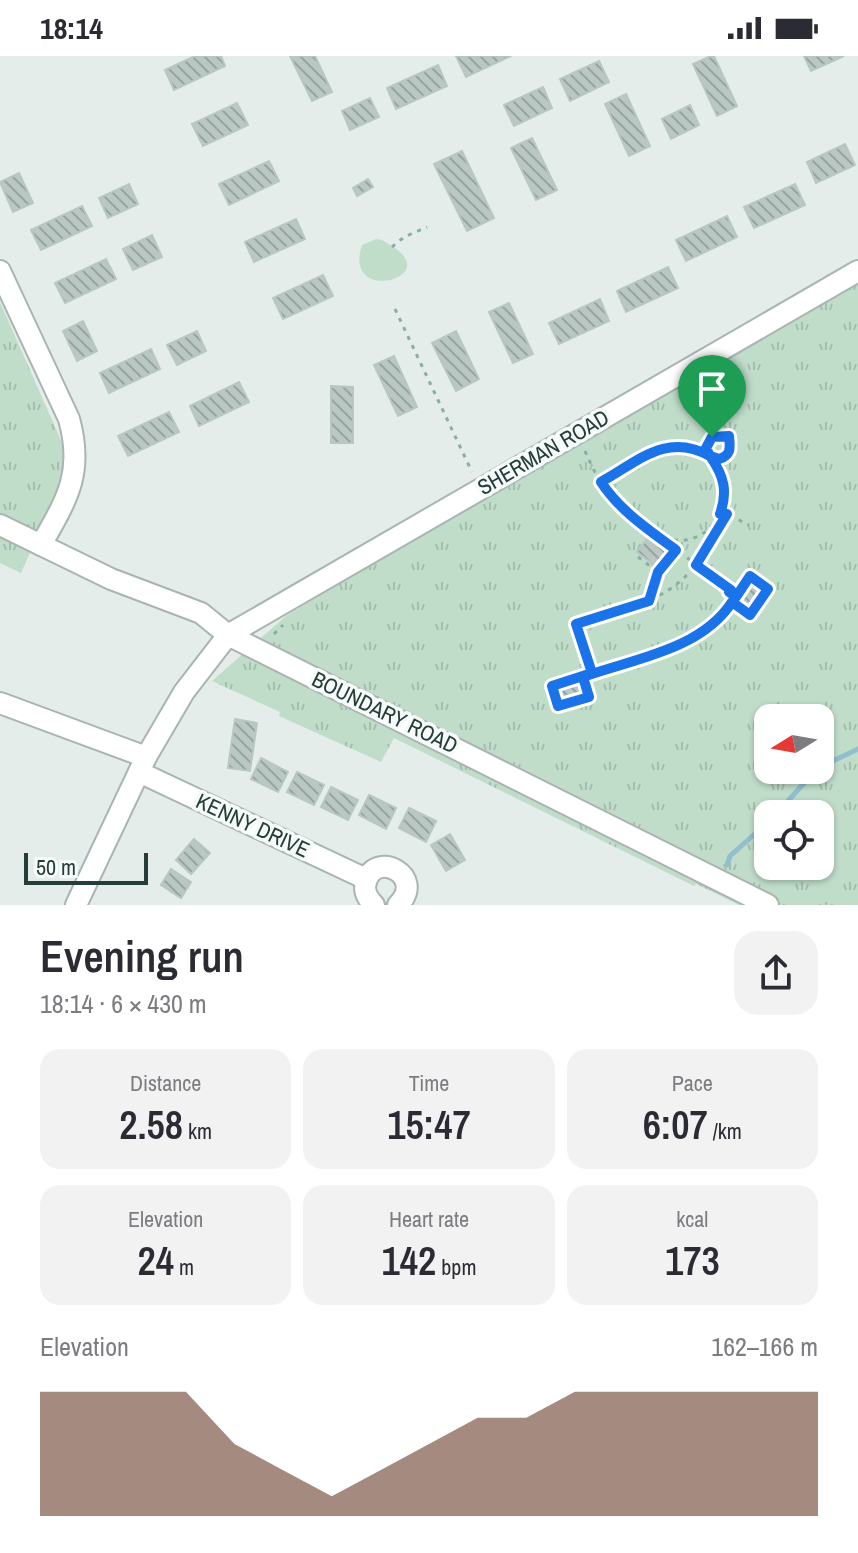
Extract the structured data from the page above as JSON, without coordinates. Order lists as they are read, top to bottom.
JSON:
{
  "streets": {
    "street": ["SHERMAN ROAD", "BOUNDARY ROAD", "KENNY DRIVE"]
  },
  "crossings": [
    ["SHERMAN ROAD", "BOUNDARY ROAD"]
  ],
  "scale_bar": "50 m",
  "north": "left",
  "page": {
    "status": "18:14",
    "scale": "50 m",
    "heading": ["Evening run", "18:14 · 6 × 430 m"],
    "stats": [
      ["Distance", "2.58 km"],
      ["Time", "15:47"],
      ["Pace", "6:07 /km"],
      ["Elevation", "24 m"],
      ["Heart rate", "142 bpm"],
      ["kcal", "173"]
    ],
    "chart": ["Elevation", "162–166 m"]
  }
}
